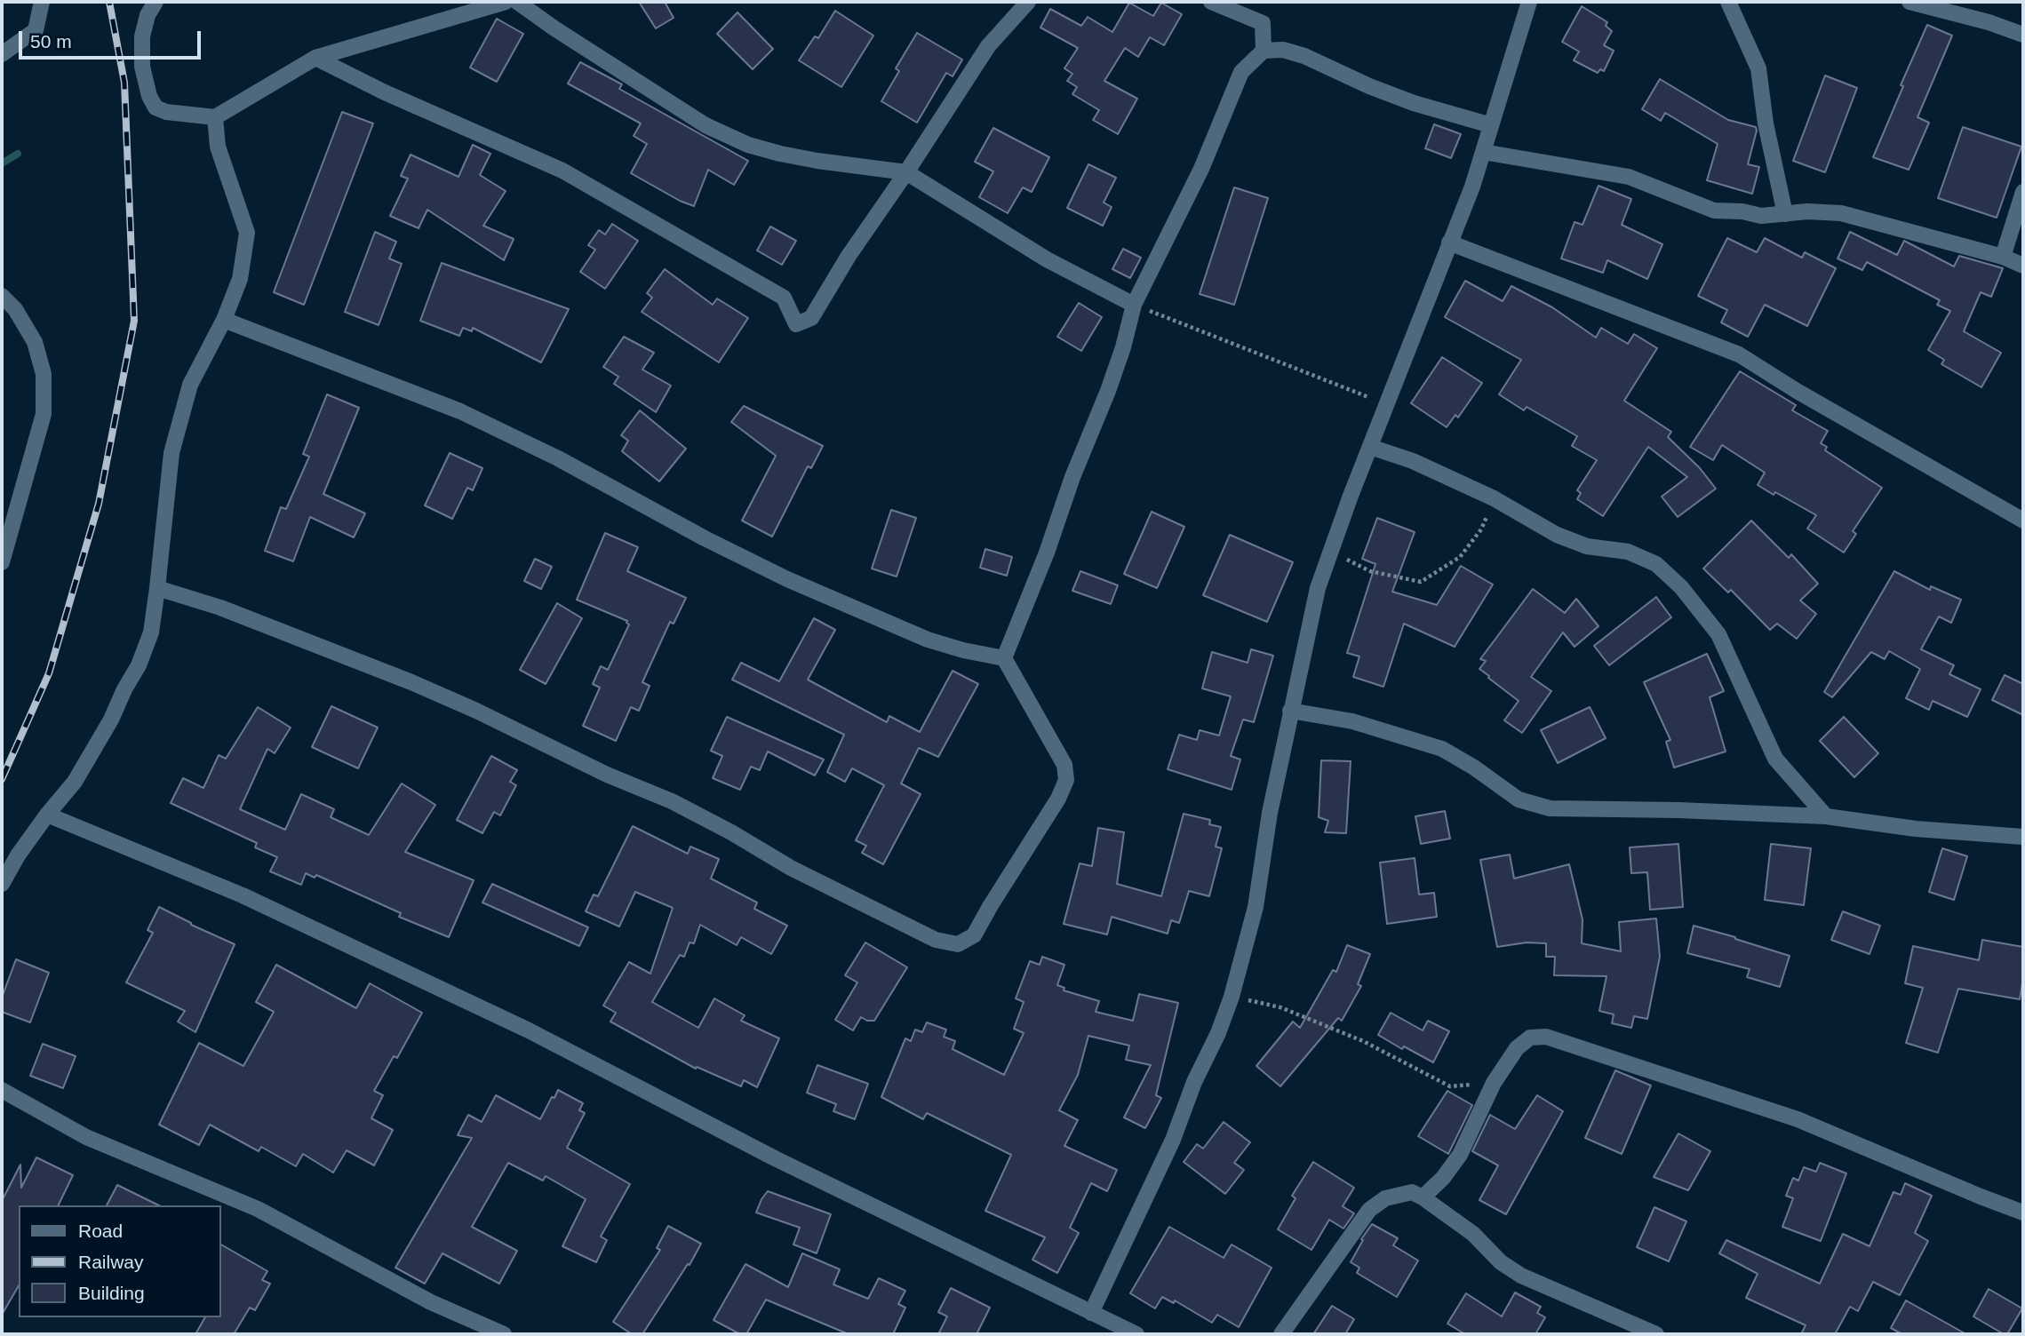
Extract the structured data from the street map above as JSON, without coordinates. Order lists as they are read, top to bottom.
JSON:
{
  "legend": ["Road", "Railway", "Building"],
  "scale_bar": "50 m"
}
